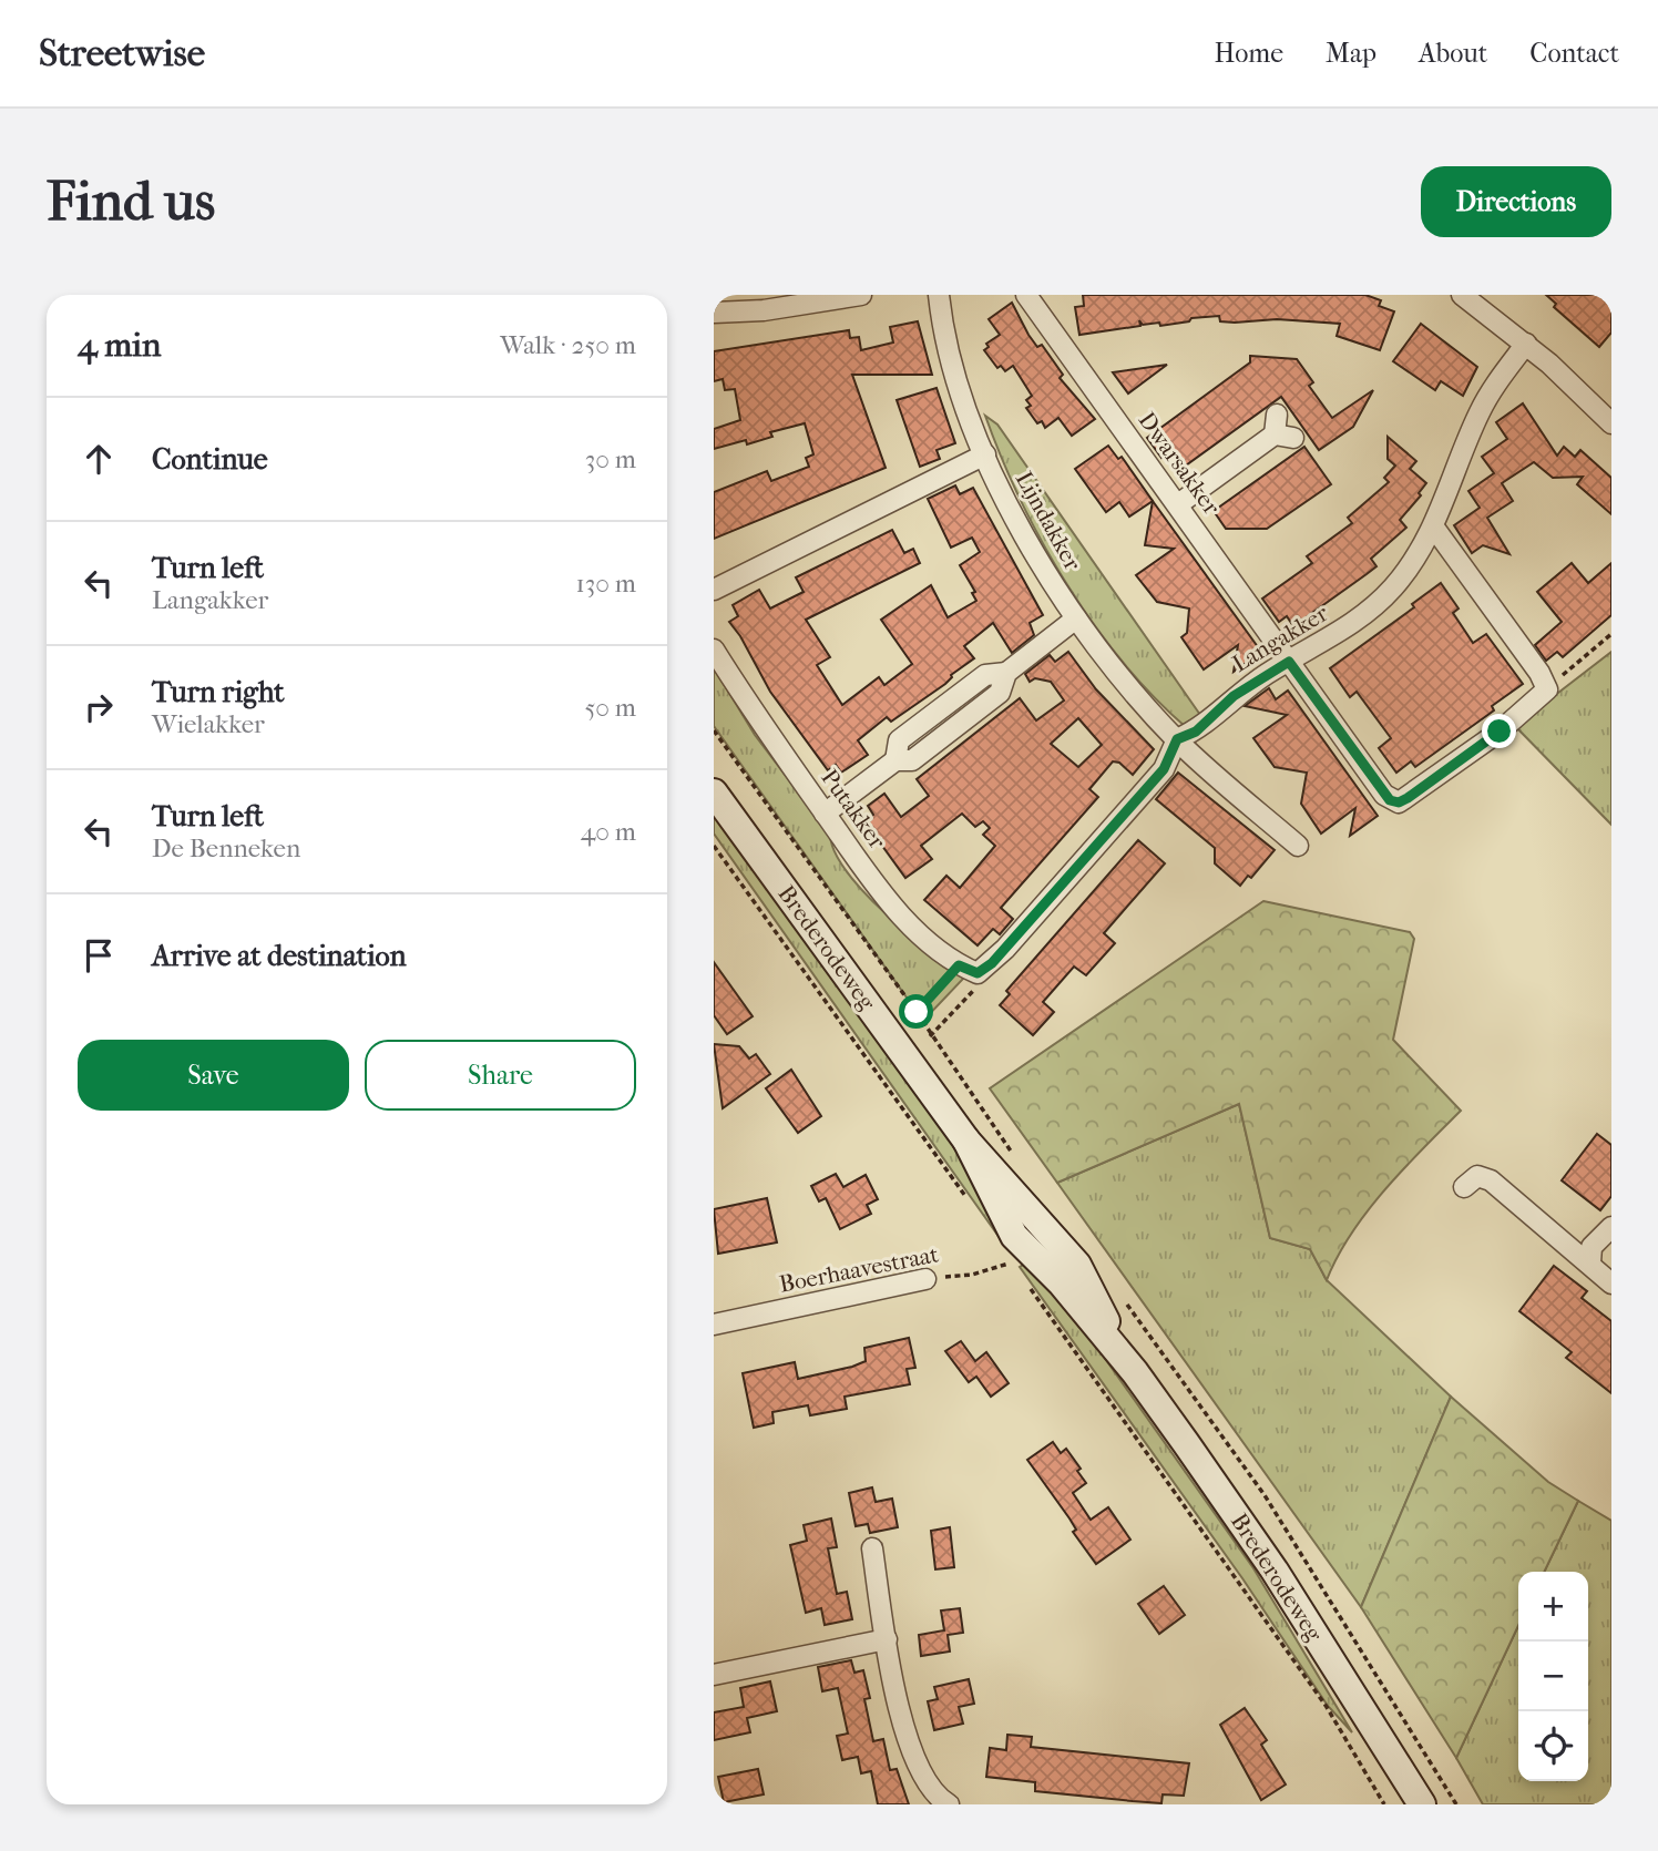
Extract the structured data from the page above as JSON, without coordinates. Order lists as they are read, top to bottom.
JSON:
{
  "streets": {
    "main road": ["Brederodeweg"],
    "street": [
      "Dwarsakker",
      "Lijndakker",
      "Langakker",
      "Putakker",
      "Boerhaavestraat"
    ]
  },
  "crossings": [
    ["Dwarsakker", "Langakker"],
    ["Lijndakker", "Langakker"]
  ],
  "page": {
    "header": "Streetwise",
    "nav": [
      "Home",
      "Map",
      "About",
      "Contact"
    ],
    "buttons": [
      "Directions",
      ["Save", "Share"]
    ],
    "title": "Find us",
    "heading": ["4 min", "Walk · 250 m"],
    "list": [
      ["Continue", "30 m"],
      ["Turn left", "Langakker", "130 m"],
      ["Turn right", "Wielakker", "50 m"],
      ["Turn left", "De Benneken", "40 m"],
      "Arrive at destination"
    ],
    "map_buttons": ["+", "−"]
  }
}
